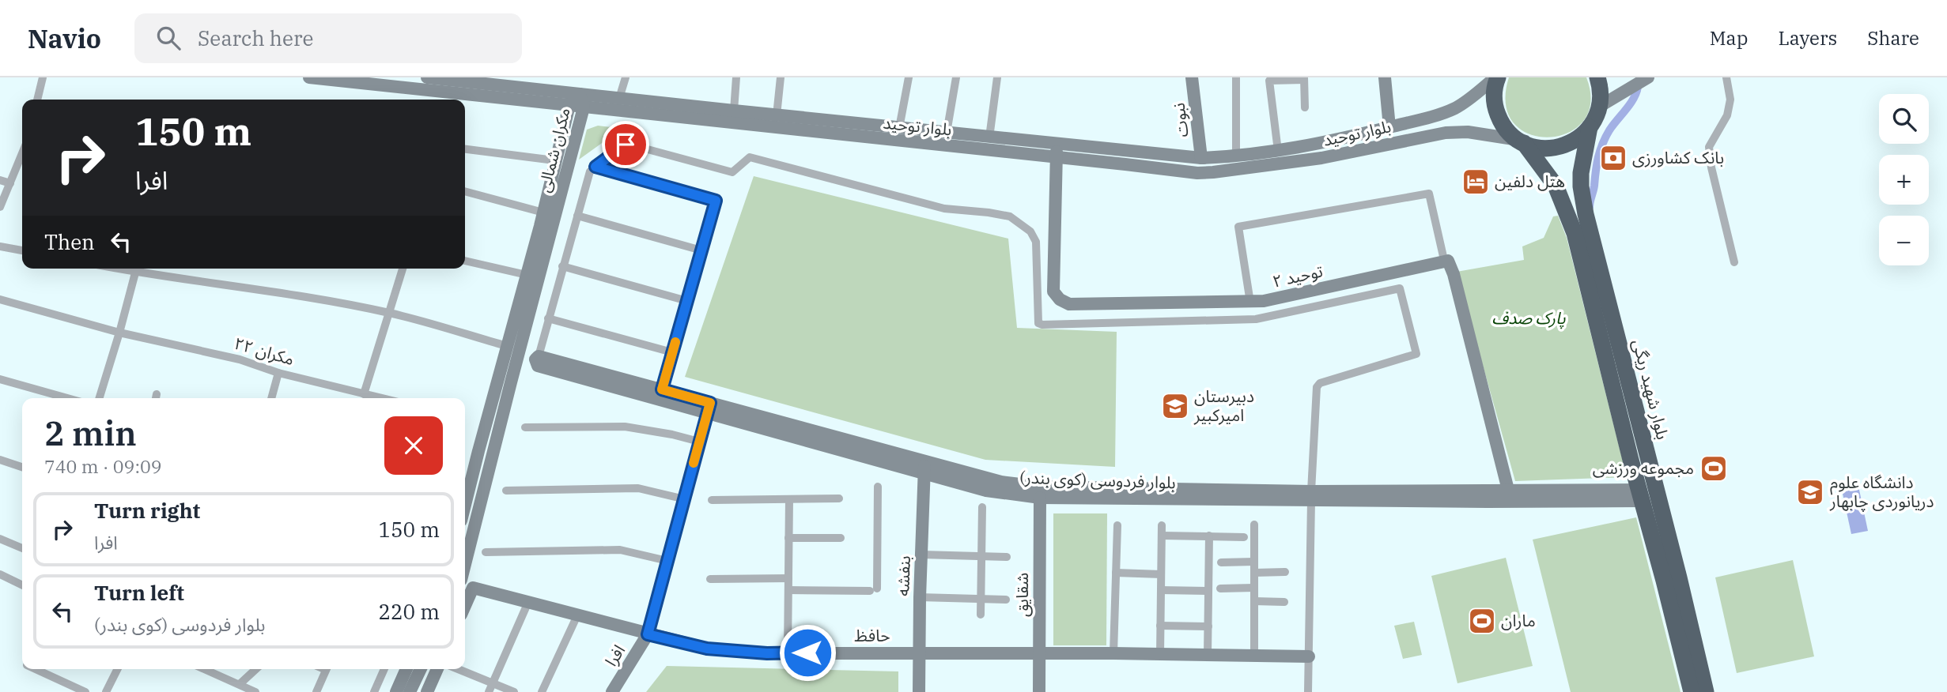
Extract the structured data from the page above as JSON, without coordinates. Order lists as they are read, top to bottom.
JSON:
{
  "streets": {
    "highway": ["بلوار شهید ریگی"],
    "street": [
      "نبوت",
      "بلوار توحید",
      "مکران شمالی",
      "توحید ۲",
      "مکران ۲۲",
      "بلوار فردوسی (کوی بندر)",
      "بنفشه",
      "شقایق",
      "حافظ",
      "افرا"
    ]
  },
  "crossings": [
    ["نبوت", "بلوار توحید"],
    ["بلوار توحید", "مکران شمالی"],
    ["بلوار توحید", "توحید ۲"],
    ["بلوار فردوسی (کوی بندر)", "بنفشه"],
    ["بلوار فردوسی (کوی بندر)", "شقایق"],
    ["بلوار فردوسی (کوی بندر)", "افرا"],
    ["بنفشه", "حافظ"],
    ["شقایق", "حافظ"],
    ["حافظ", "افرا"]
  ],
  "parks": ["پارک صدف"],
  "places": {
    "bank": ["بانک کشاورزی"],
    "hotel": ["هتل دلفین"],
    "school or university": ["دبیرستان امیرکبیر", "دانشگاه علوم دریانوردی چابهار"],
    "sports": ["مجموعه ورزشی", "ماران"]
  },
  "page": {
    "header": "Navio",
    "search": "Search here",
    "nav": ["Map", "Layers", "Share"],
    "map_buttons": ["+", "−"],
    "turn": ["150 m", "افرا"],
    "then": "Then",
    "heading": ["2 min", "740 m · 09:09"],
    "list": [
      {
        "name": "Turn right",
        "note": "افرا",
        "value": "150 m"
      },
      {
        "name": "Turn left",
        "note": "بلوار فردوسی (کوی بندر)",
        "value": "220 m"
      }
    ]
  }
}
